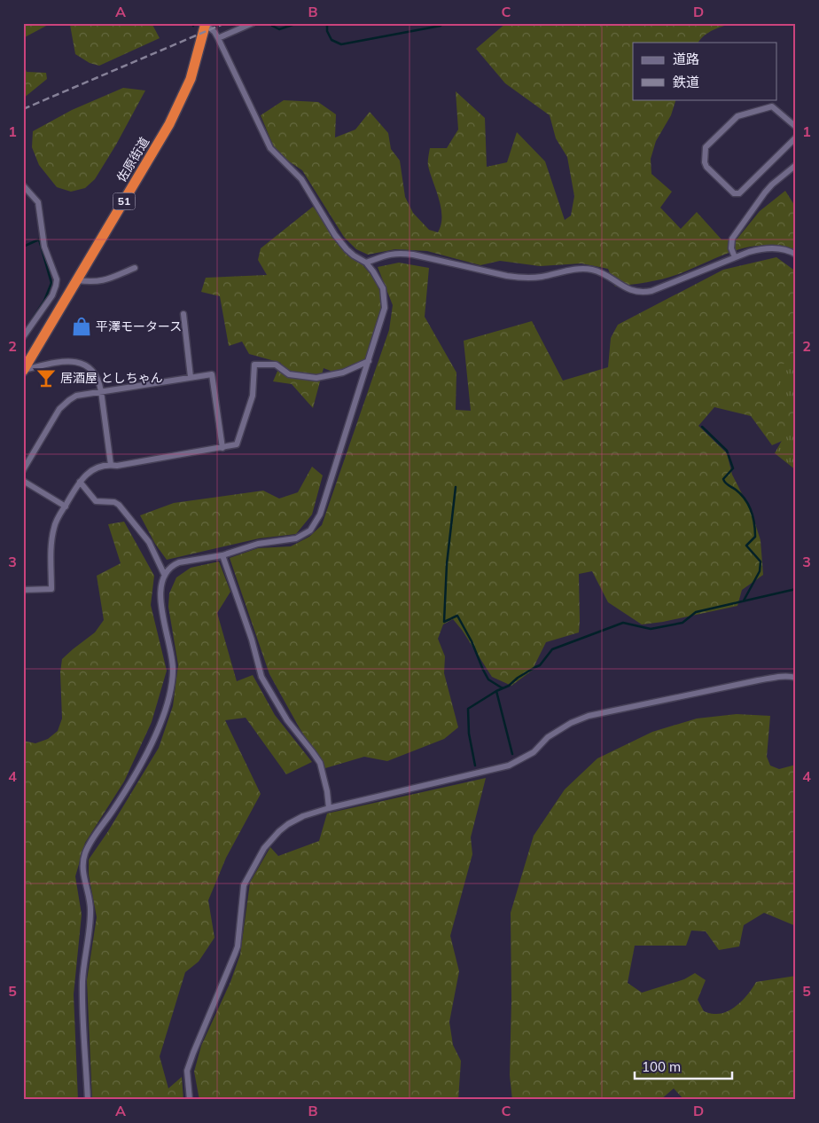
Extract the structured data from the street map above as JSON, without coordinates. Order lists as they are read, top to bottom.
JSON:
{
  "streets": {
    "highway": ["佐原街道", "51"]
  },
  "places": {
    "shop": ["平澤モータース"],
    "bar": ["居酒屋 としちゃん"]
  },
  "legend": ["道路", "鉄道"],
  "scale_bar": "100 m",
  "grid": {
    "columns": [
      "A",
      "B",
      "C",
      "D"
    ],
    "rows": [
      "1",
      "2",
      "3",
      "4",
      "5"
    ]
  }
}
